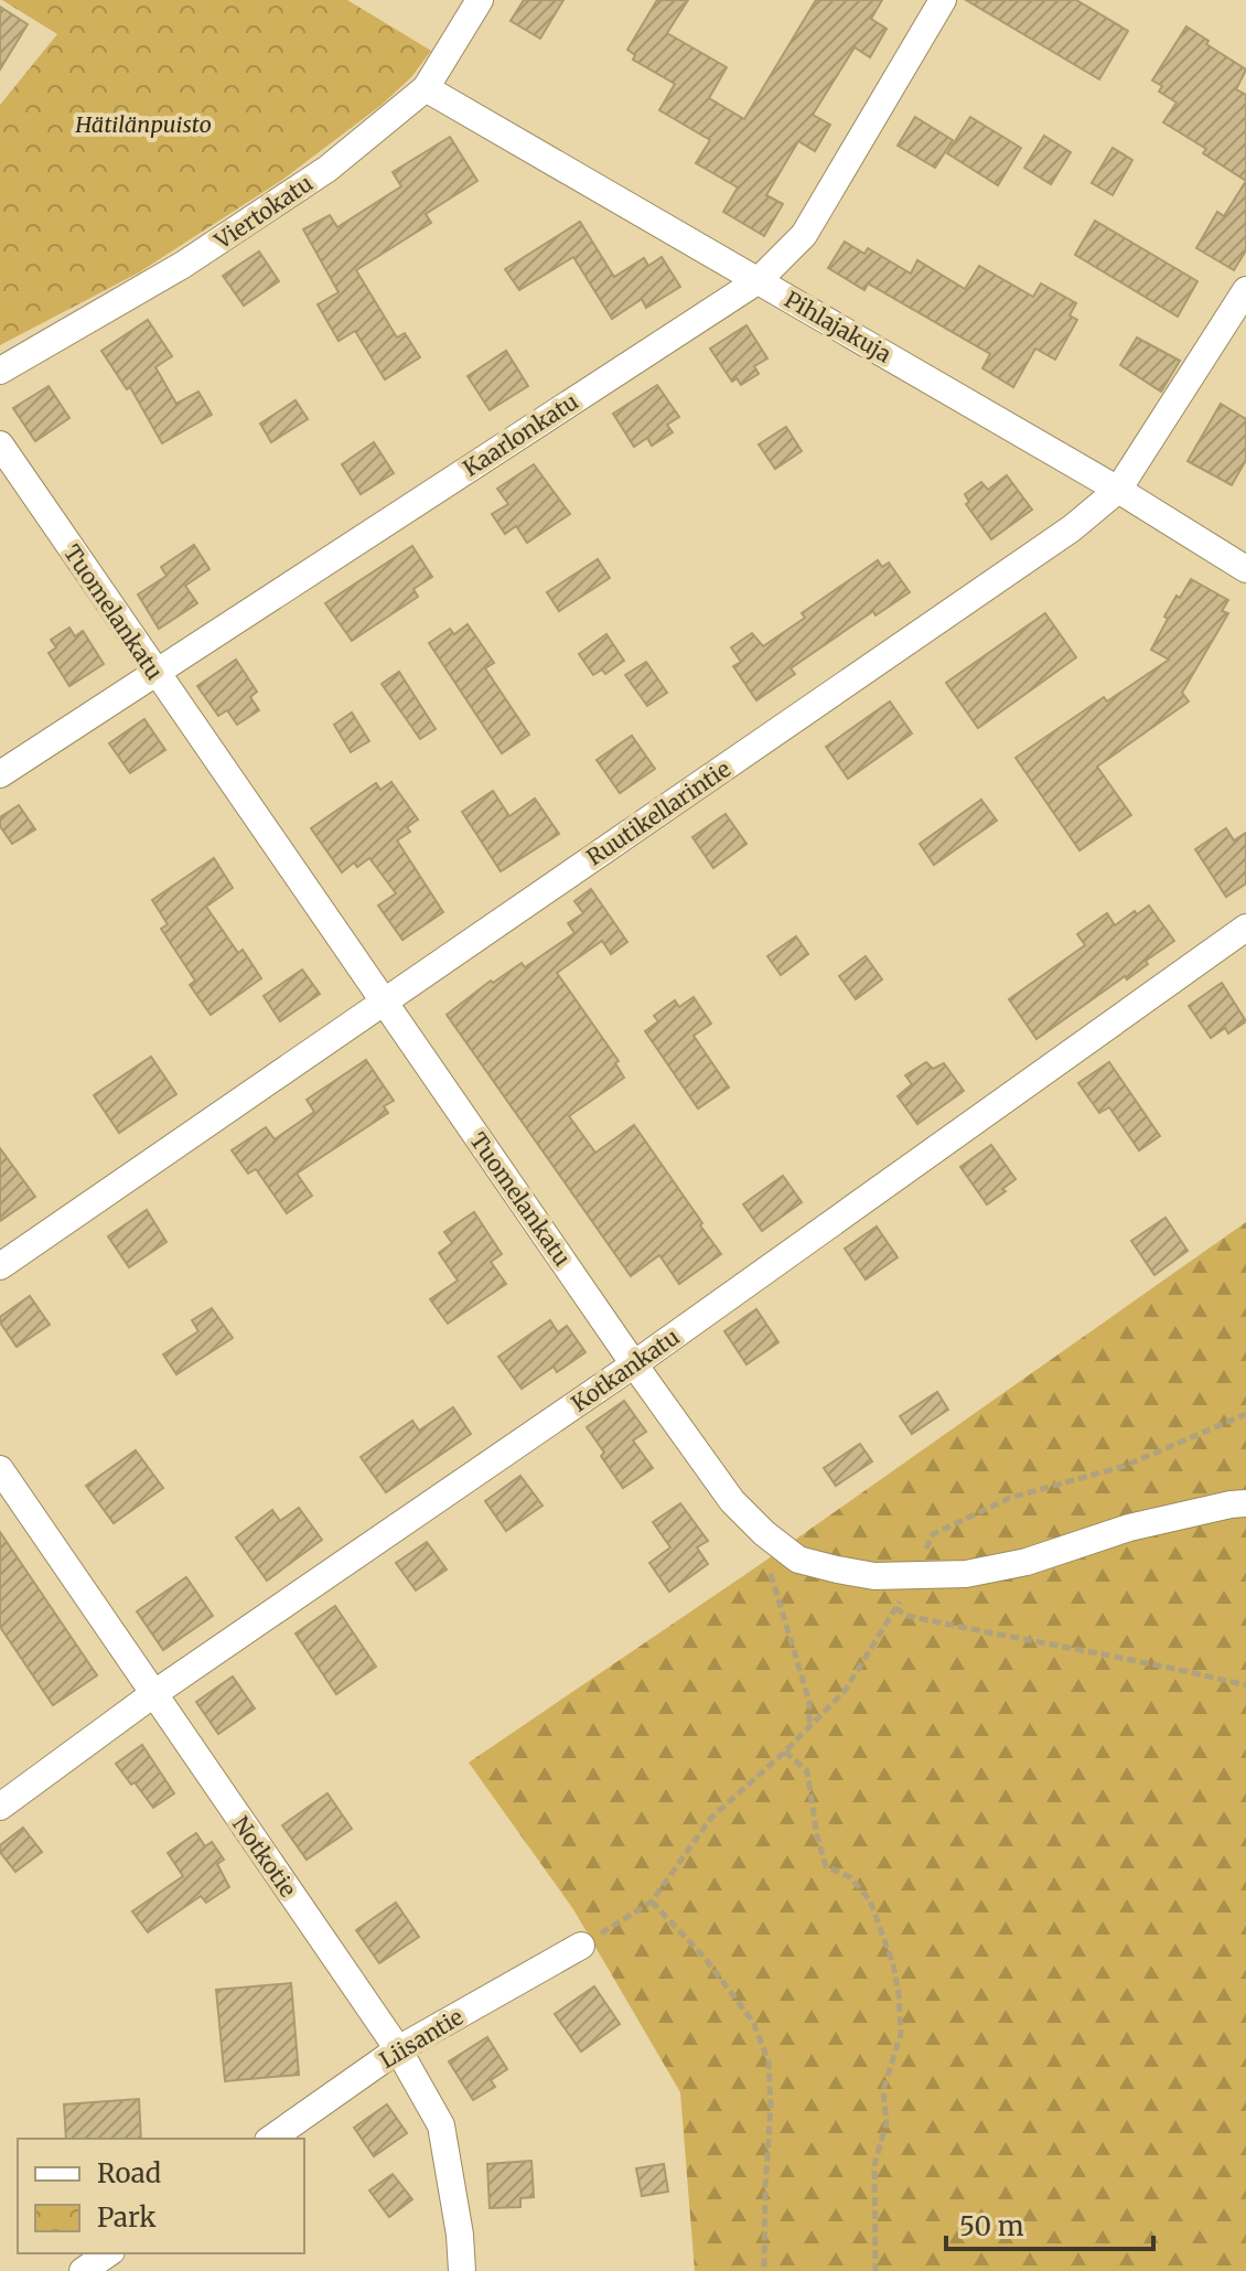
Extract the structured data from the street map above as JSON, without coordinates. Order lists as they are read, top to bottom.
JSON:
{
  "streets": {
    "street": [
      "Viertokatu",
      "Pihlajakuja",
      "Kaarlonkatu",
      "Tuomelankatu",
      "Ruutikellarintie",
      "Kotkankatu",
      "Notkotie",
      "Liisantie"
    ]
  },
  "crossings": [
    ["Viertokatu", "Pihlajakuja"],
    ["Pihlajakuja", "Kaarlonkatu"],
    ["Pihlajakuja", "Ruutikellarintie"],
    ["Kaarlonkatu", "Tuomelankatu"],
    ["Tuomelankatu", "Ruutikellarintie"],
    ["Tuomelankatu", "Kotkankatu"],
    ["Kotkankatu", "Notkotie"],
    ["Notkotie", "Liisantie"]
  ],
  "parks": ["Hätilänpuisto"],
  "legend": ["Road", "Park"],
  "scale_bar": "50 m"
}
